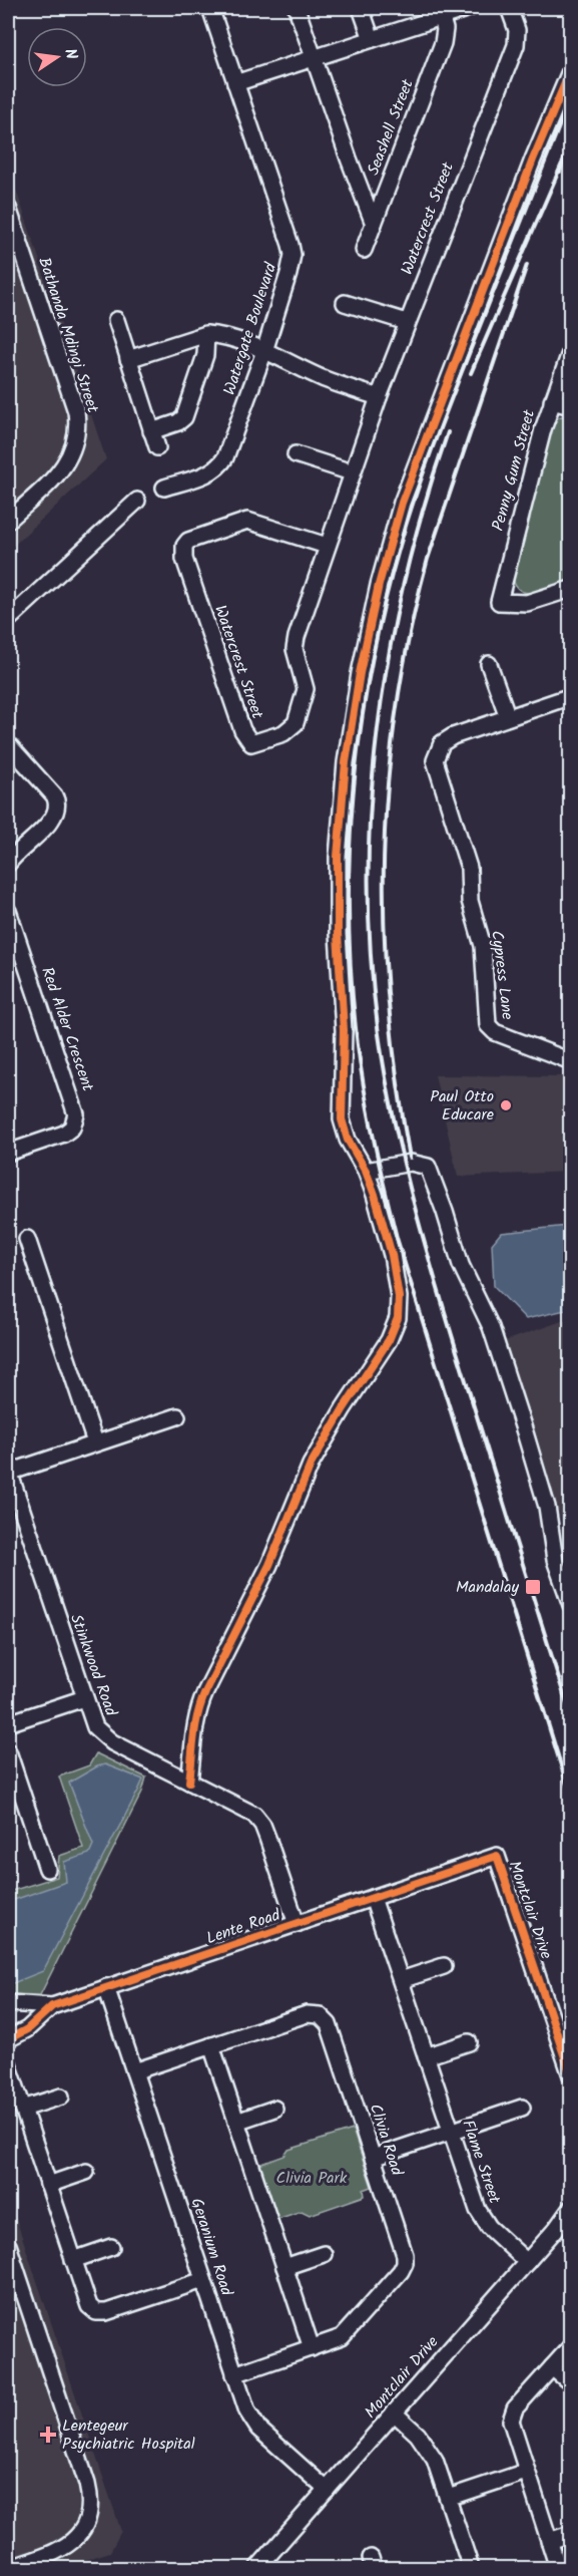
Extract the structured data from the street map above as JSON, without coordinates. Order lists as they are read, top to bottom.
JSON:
{
  "streets": {
    "street": [
      "Seashell Street",
      "Watercrest Street",
      "Watergate Boulevard",
      "Bathanda Mdingi Street",
      "Penny Gum Street",
      "Cypress Lane",
      "Red Alder Crescent",
      "Stinkwood Road",
      "Montclair Drive",
      "Lente Road",
      "Clivia Road",
      "Flame Street",
      "Geranium Road"
    ]
  },
  "crossings": [
    ["Stinkwood Road", "Lente Road"],
    ["Montclair Drive", "Lente Road"],
    ["Montclair Drive", "Flame Street"],
    ["Montclair Drive", "Geranium Road"],
    ["Lente Road", "Flame Street"],
    ["Lente Road", "Geranium Road"],
    ["Clivia Road", "Geranium Road"]
  ],
  "parks": ["Clivia Park"],
  "places": {
    "other": ["Paul Otto Educare"],
    "transit": ["Mandalay"],
    "health": ["Lentegeur Psychiatric Hospital"]
  },
  "north": "right"
}
